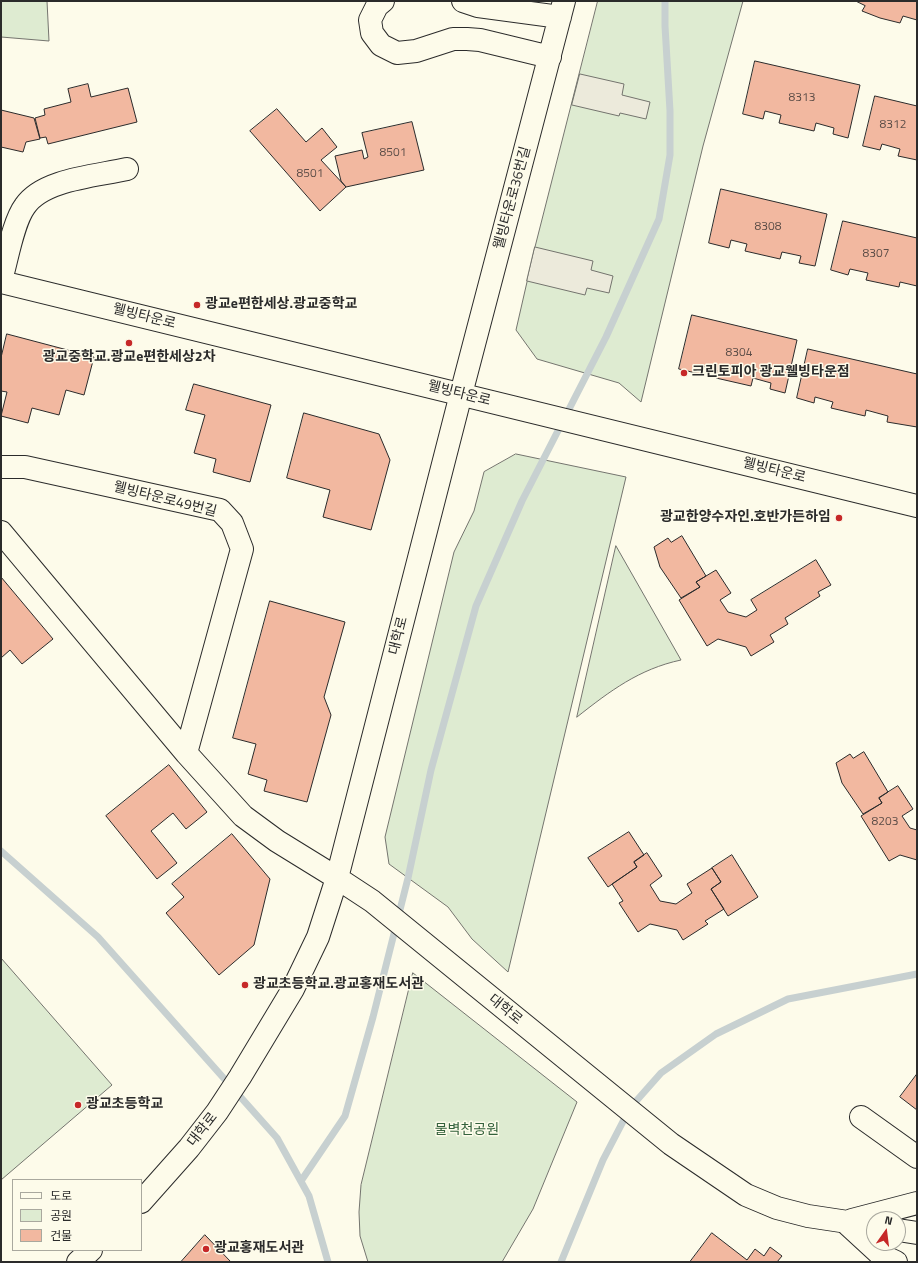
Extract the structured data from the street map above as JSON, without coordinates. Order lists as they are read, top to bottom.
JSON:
{
  "streets": {
    "street": [
      "웰빙타운로36번길",
      "웰빙타운로",
      "웰빙타운로49번길",
      "대학로"
    ]
  },
  "crossings": [
    ["웰빙타운로36번길", "웰빙타운로"],
    ["웰빙타운로36번길", "대학로"],
    ["웰빙타운로", "대학로"]
  ],
  "parks": ["물벽천공원"],
  "places": [
    "광교e편한세상.광교중학교",
    "광교중학교.광교e편한세상2차",
    "크린토피아 광교웰빙타운점",
    "광교한양수자인.호반가든하임",
    "광교초등학교.광교홍재도서관",
    "광교초등학교",
    "광교홍재도서관"
  ],
  "house_numbers": [
    "8313",
    "8312",
    "8501",
    "8501",
    "8308",
    "8307",
    "8304",
    "8203"
  ],
  "legend": ["도로", "공원", "건물"],
  "north": "top"
}
